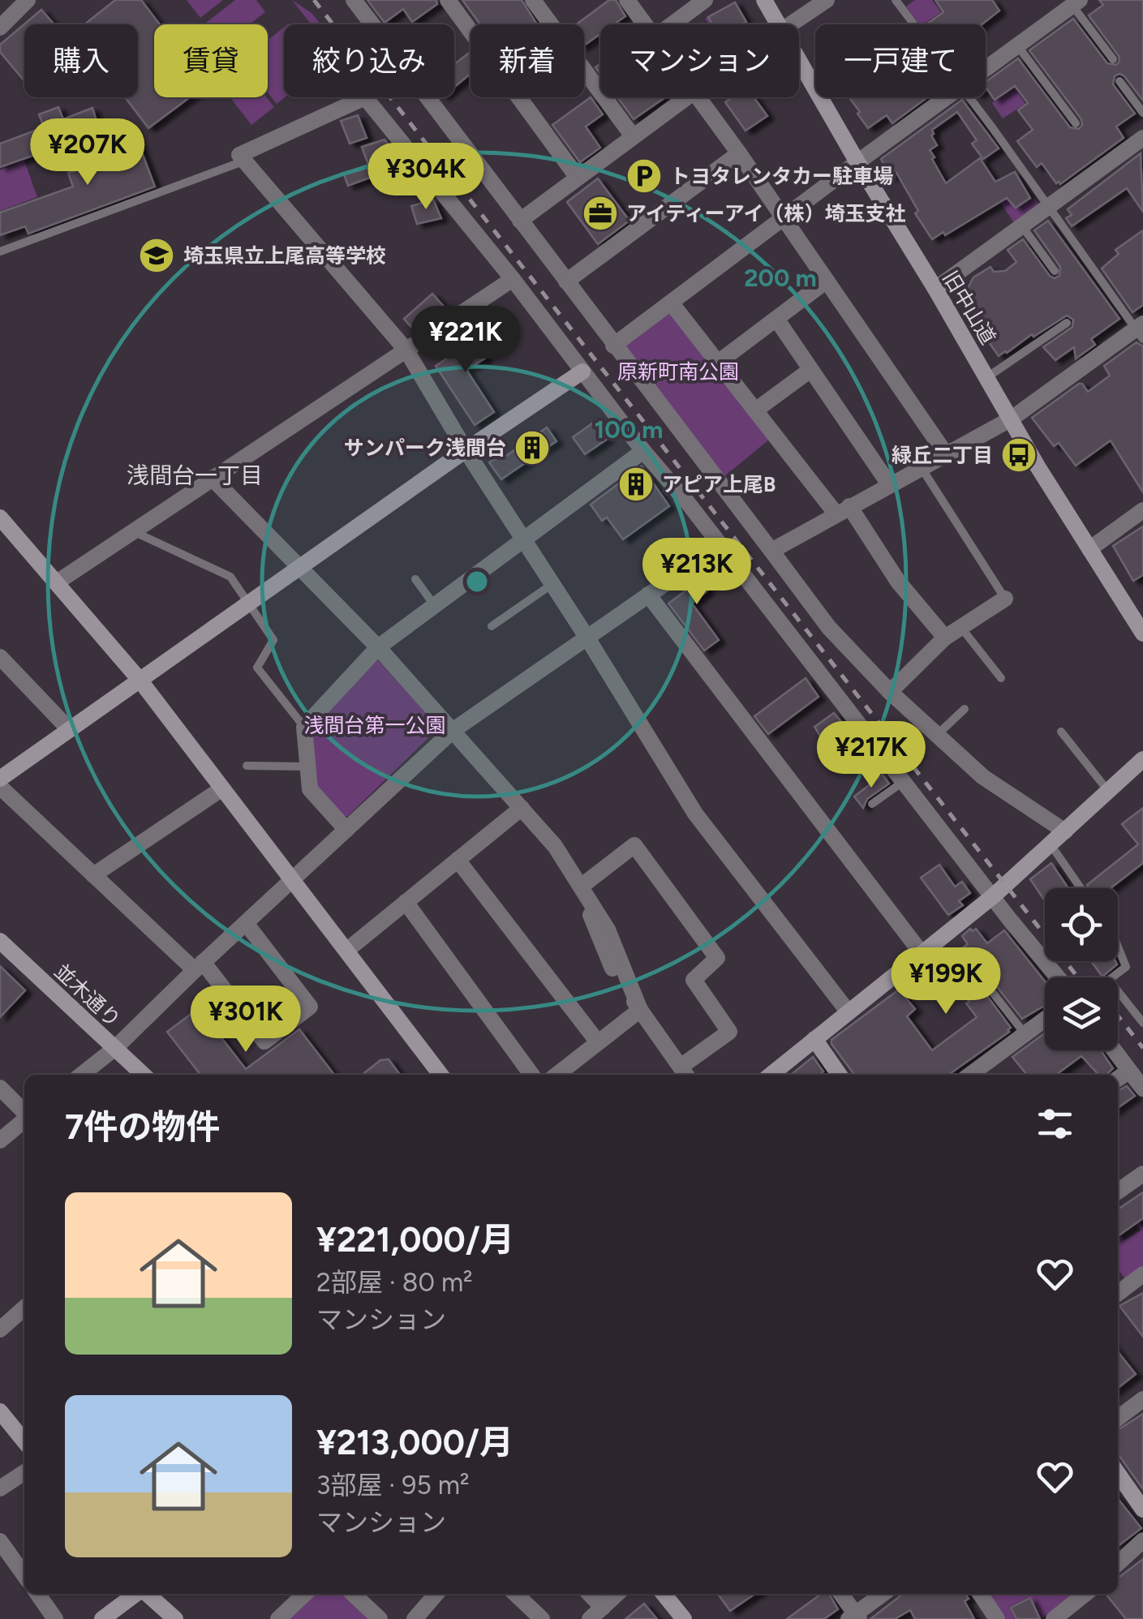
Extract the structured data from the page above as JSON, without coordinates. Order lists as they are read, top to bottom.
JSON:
{
  "streets": {
    "street": ["旧中山道", "並木通り"]
  },
  "districts": ["浅間台一丁目"],
  "parks": ["原新町南公園", "浅間台第一公園"],
  "places": {
    "parking": ["トヨタレンタカー駐車場"],
    "office": ["アイティーアイ（株）埼玉支社"],
    "school or university": ["埼玉県立上尾高等学校"],
    "building": ["サンパーク浅間台", "アピア上尾B"],
    "bus stop": ["緑丘二丁目"]
  },
  "page": {
    "chip": [
      "購入",
      "賃貸",
      "絞り込み",
      "新着",
      "マンション",
      "一戸建て"
    ],
    "price": [
      "¥207K",
      "¥304K",
      "¥221K",
      "¥213K",
      "¥217K",
      "¥199K",
      "¥301K"
    ],
    "heading": "7件の物件",
    "list": [
      {
        "name": "¥221,000/月",
        "note": "2部屋 · 80 m² · マンション"
      },
      {
        "name": "¥213,000/月",
        "note": "3部屋 · 95 m² · マンション"
      }
    ]
  },
  "rings": ["200 m", "100 m"]
}
